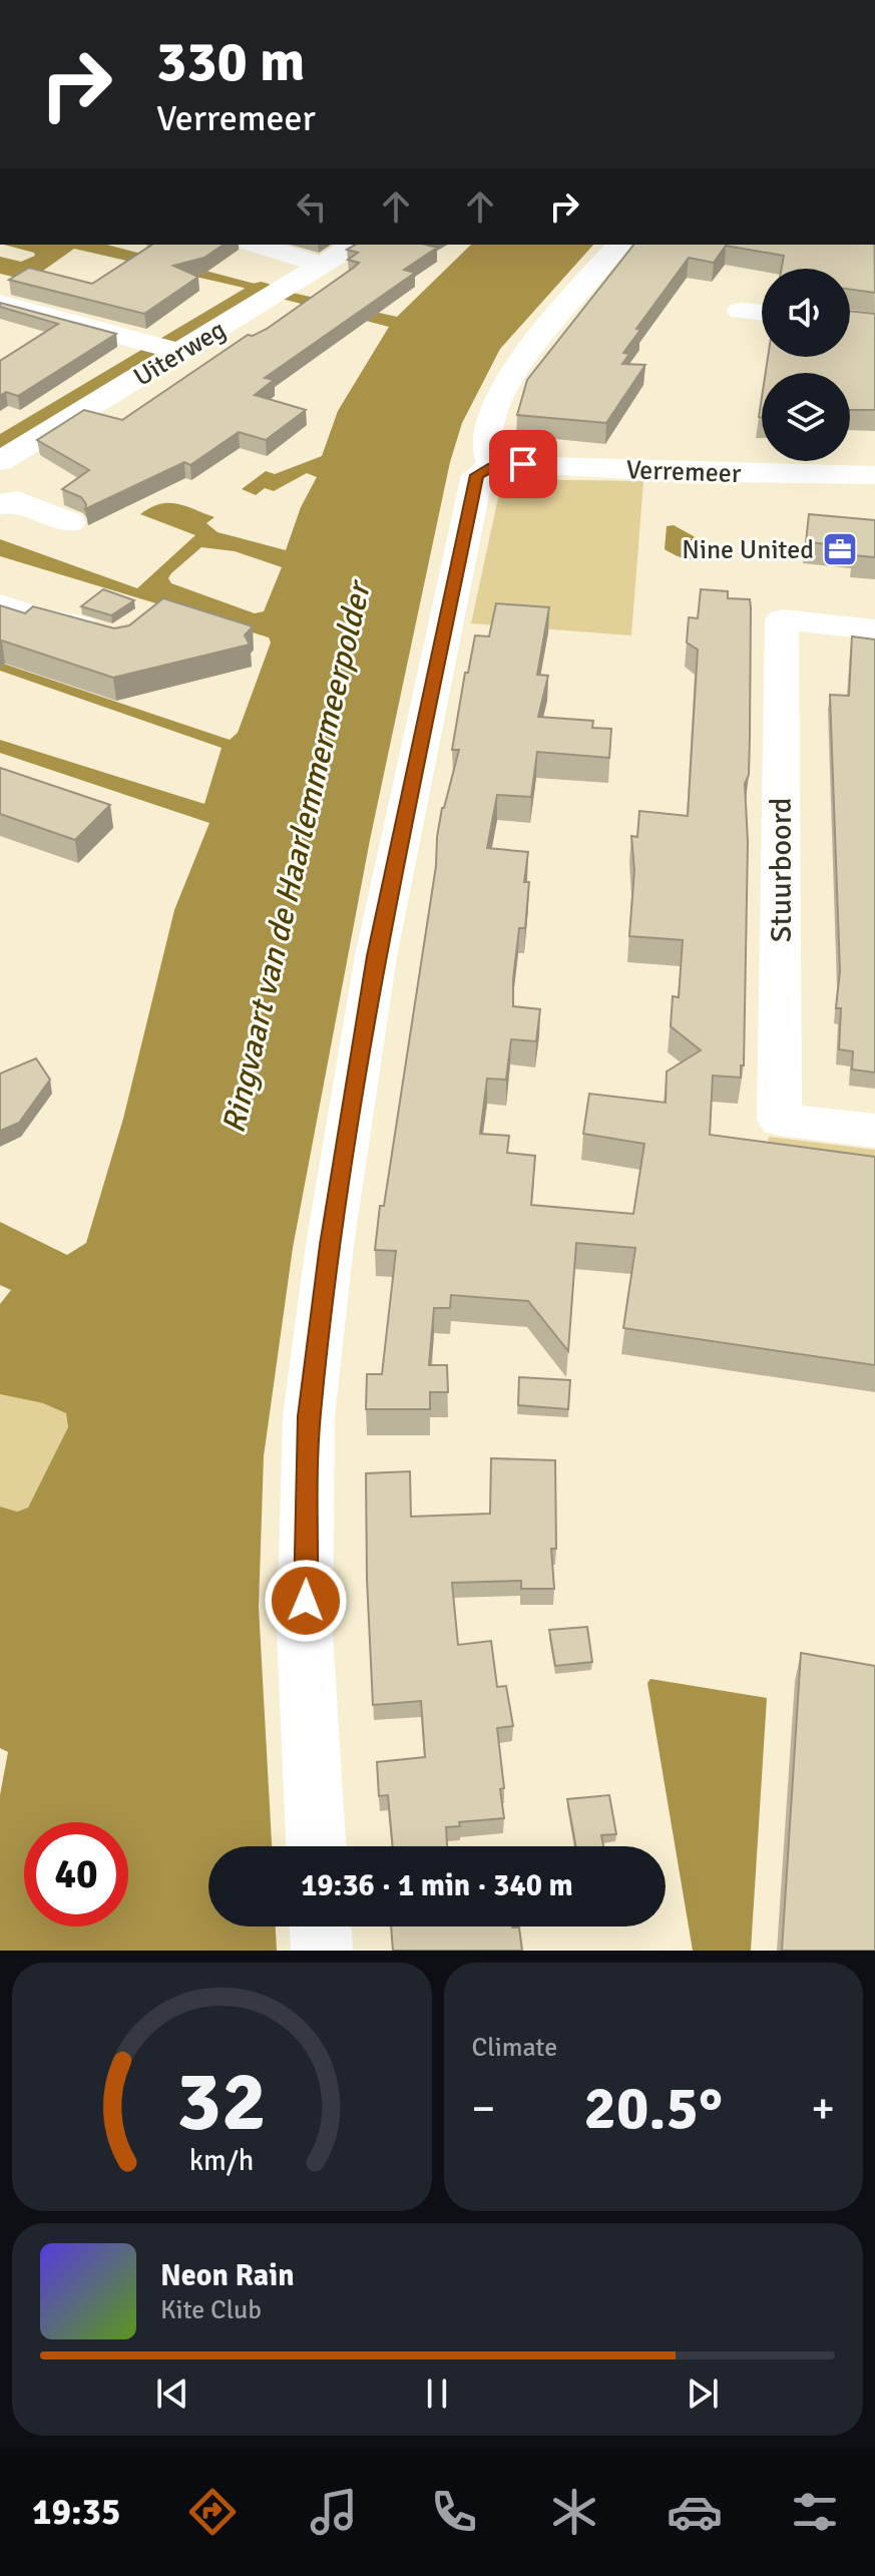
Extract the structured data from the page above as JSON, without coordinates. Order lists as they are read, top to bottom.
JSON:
{
  "streets": {
    "street": ["Uiterweg", "Verremeer", "Stuurboord"]
  },
  "water": ["Ringvaart van de Haarlemmermeerpolder"],
  "places": {
    "office": ["Nine United"]
  },
  "page": {
    "turn": ["330 m", "Verremeer"],
    "limit": "40",
    "trip": "19:36 · 1 min · 340 m",
    "tile": "Climate",
    "heat": ["−", "20.5°", "+"],
    "song": ["Neon Rain", "Kite Club"],
    "tabs": "19:35",
    "gauge": ["32", "km/h"]
  }
}
